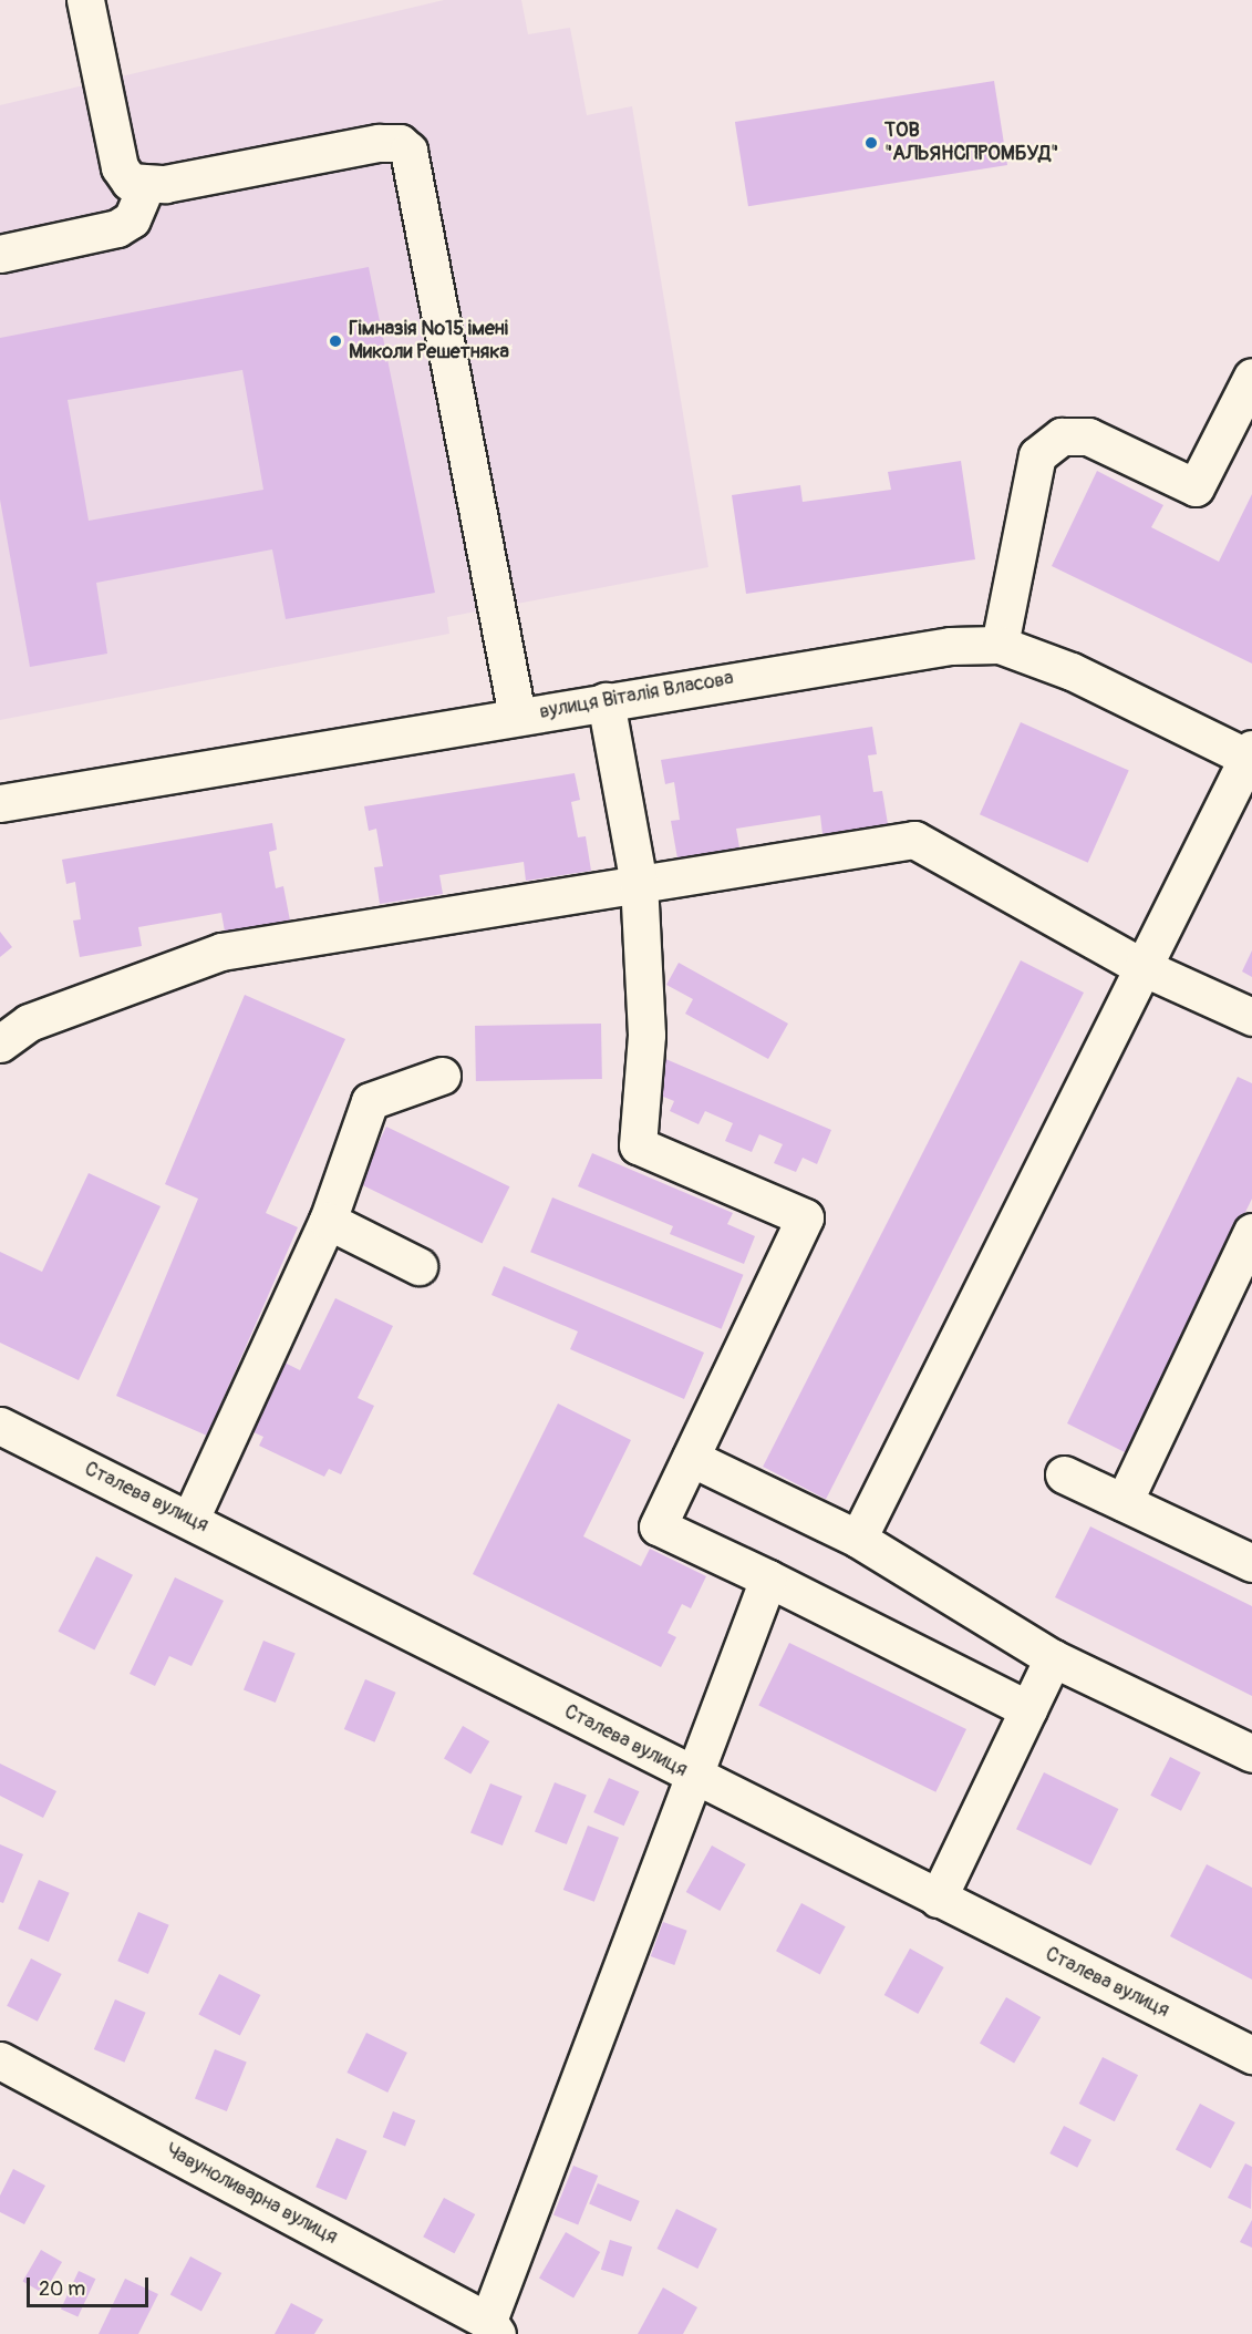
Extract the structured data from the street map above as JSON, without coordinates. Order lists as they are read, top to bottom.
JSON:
{
  "streets": {
    "street": ["вулиця Віталія Власова", "Сталева вулиця", "Чавуноливарна вулиця"]
  },
  "places": ["ТОВ \"АЛЬЯНСПРОМБУД\"", "Гімназія №15 імені Миколи Решетняка"],
  "scale_bar": "20 m"
}
